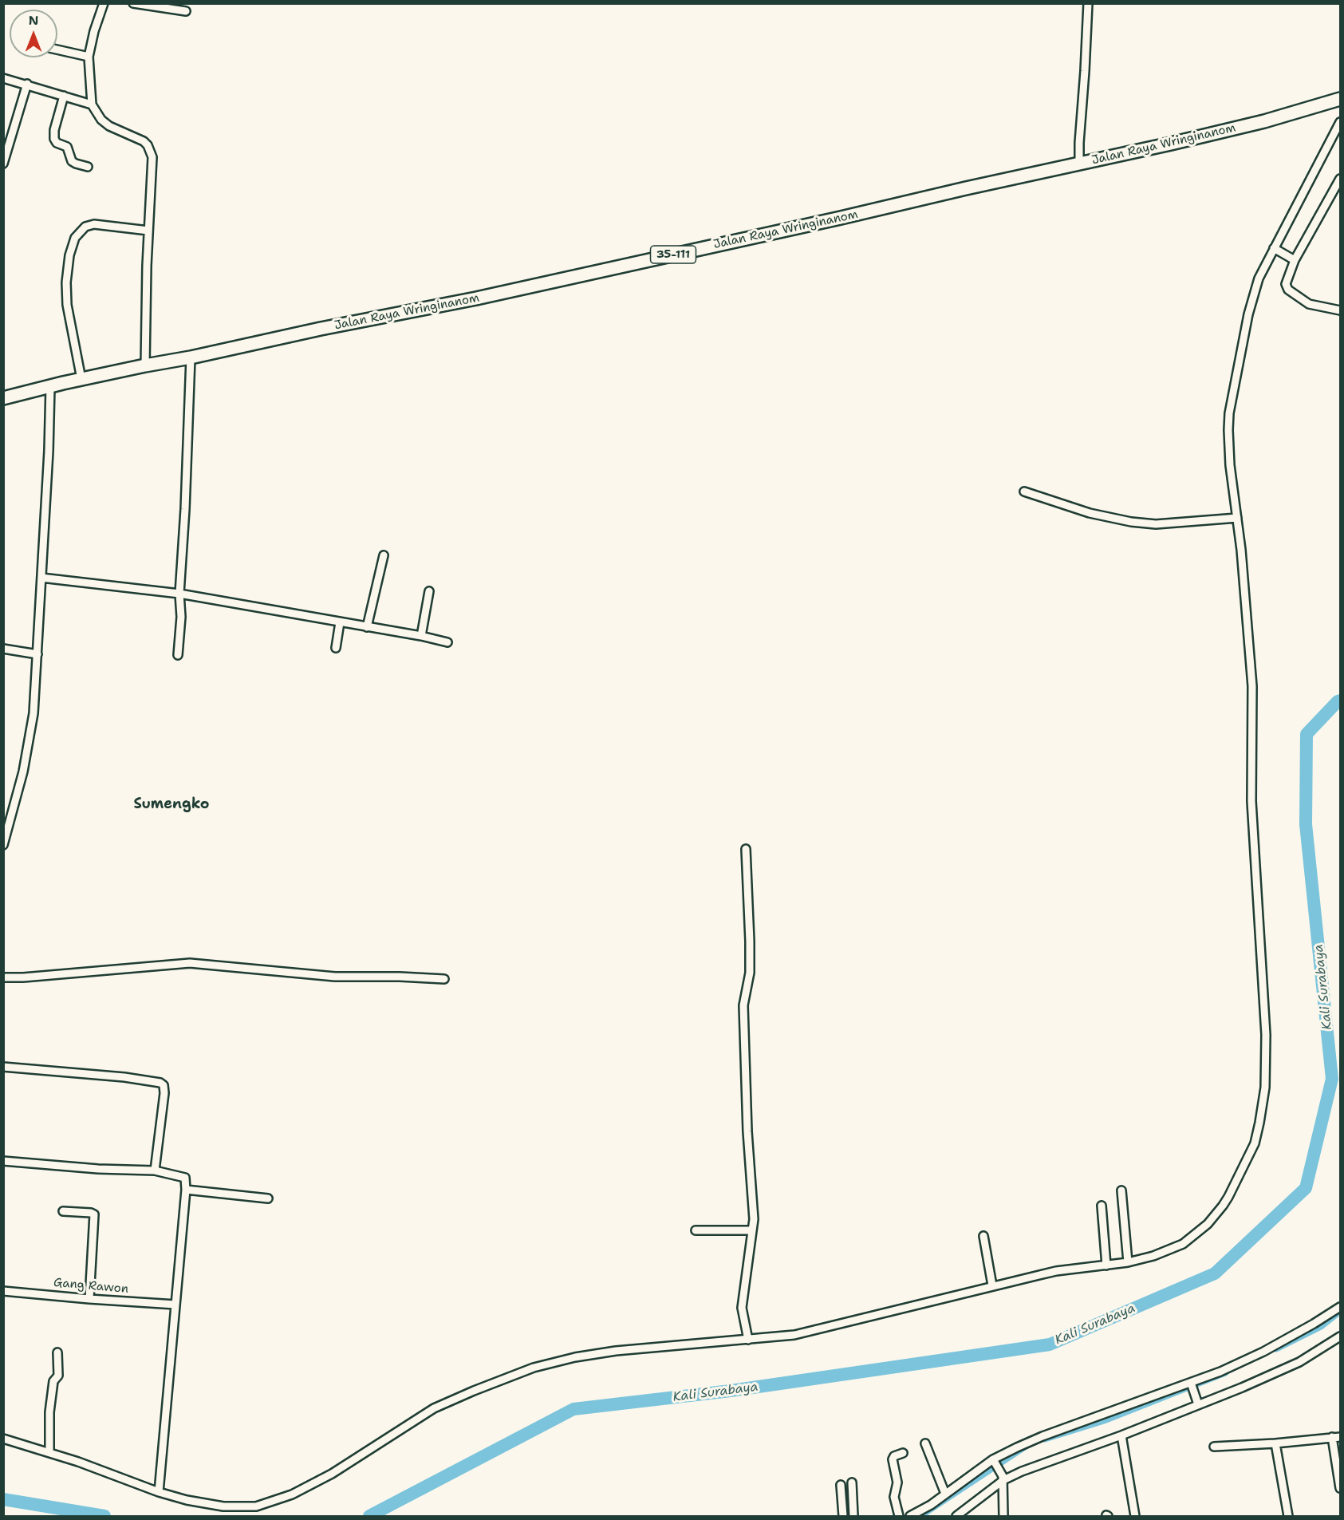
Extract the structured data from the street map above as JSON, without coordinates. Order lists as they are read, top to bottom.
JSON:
{
  "streets": {
    "main road": ["Jalan Raya Wringinanom", "35-111"],
    "street": ["Gang Rawon"]
  },
  "districts": ["Sumengko"],
  "water": ["Kali Surabaya"],
  "north": "top"
}
